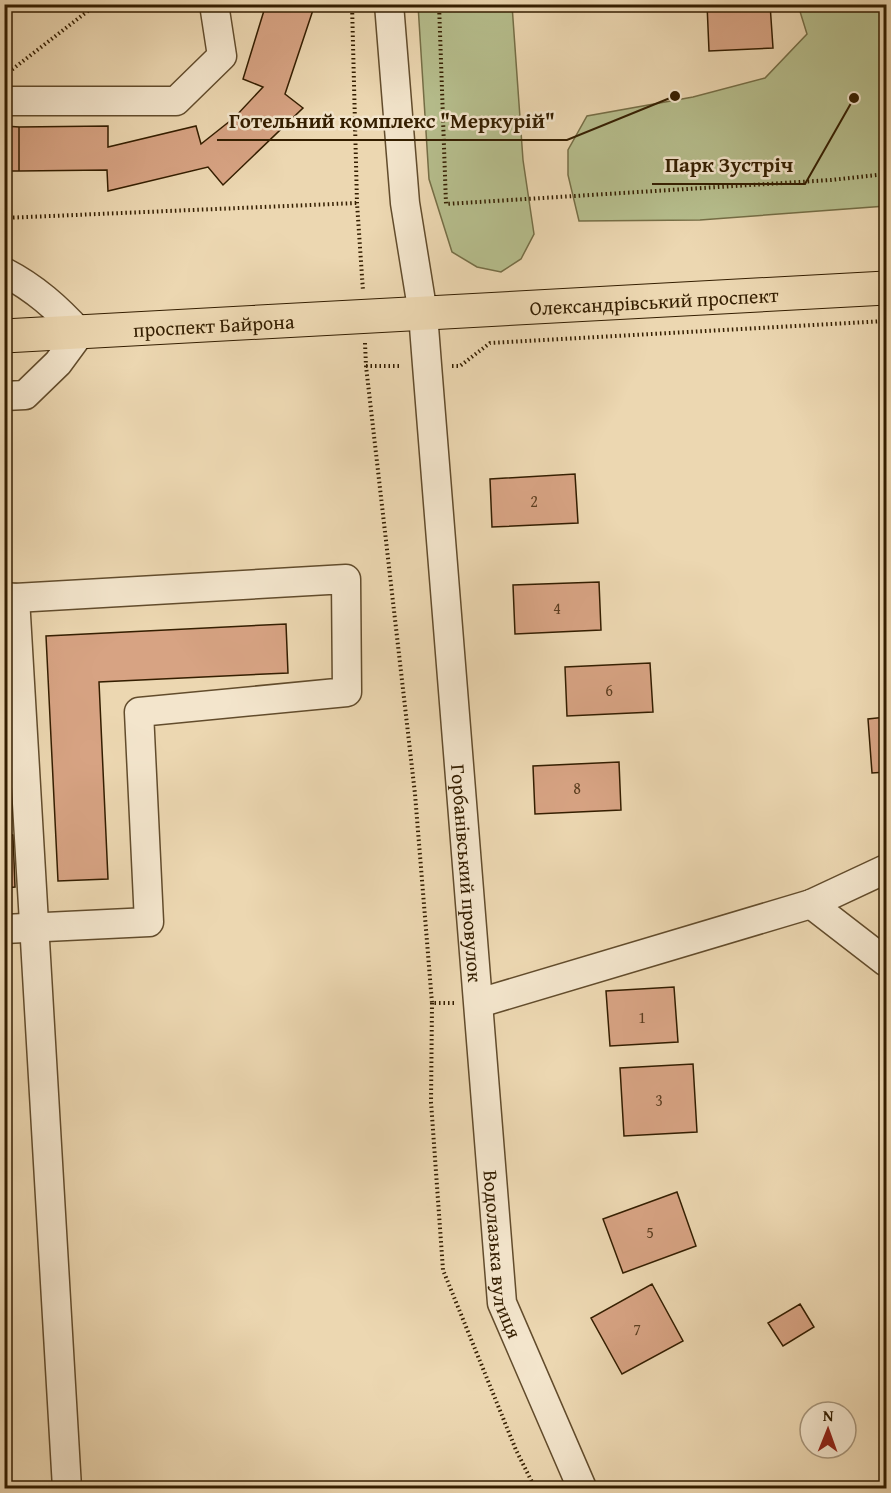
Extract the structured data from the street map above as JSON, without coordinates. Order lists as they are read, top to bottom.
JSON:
{
  "streets": {
    "main road": ["Олександрівський проспект", "проспект Байрона"],
    "street": ["Горбанівський провулок", "Водолазька вулиця"]
  },
  "crossings": [
    ["Олександрівський проспект", "проспект Байрона"],
    ["Олександрівський проспект", "Горбанівський провулок"],
    ["проспект Байрона", "Горбанівський провулок"],
    ["Горбанівський провулок", "Водолазька вулиця"]
  ],
  "places": ["Готельний комплекс \"Меркурій\"", "Парк Зустріч"],
  "house_numbers": [
    "2",
    "4",
    "6",
    "8",
    "1",
    "3",
    "5",
    "7"
  ],
  "north": "top"
}
